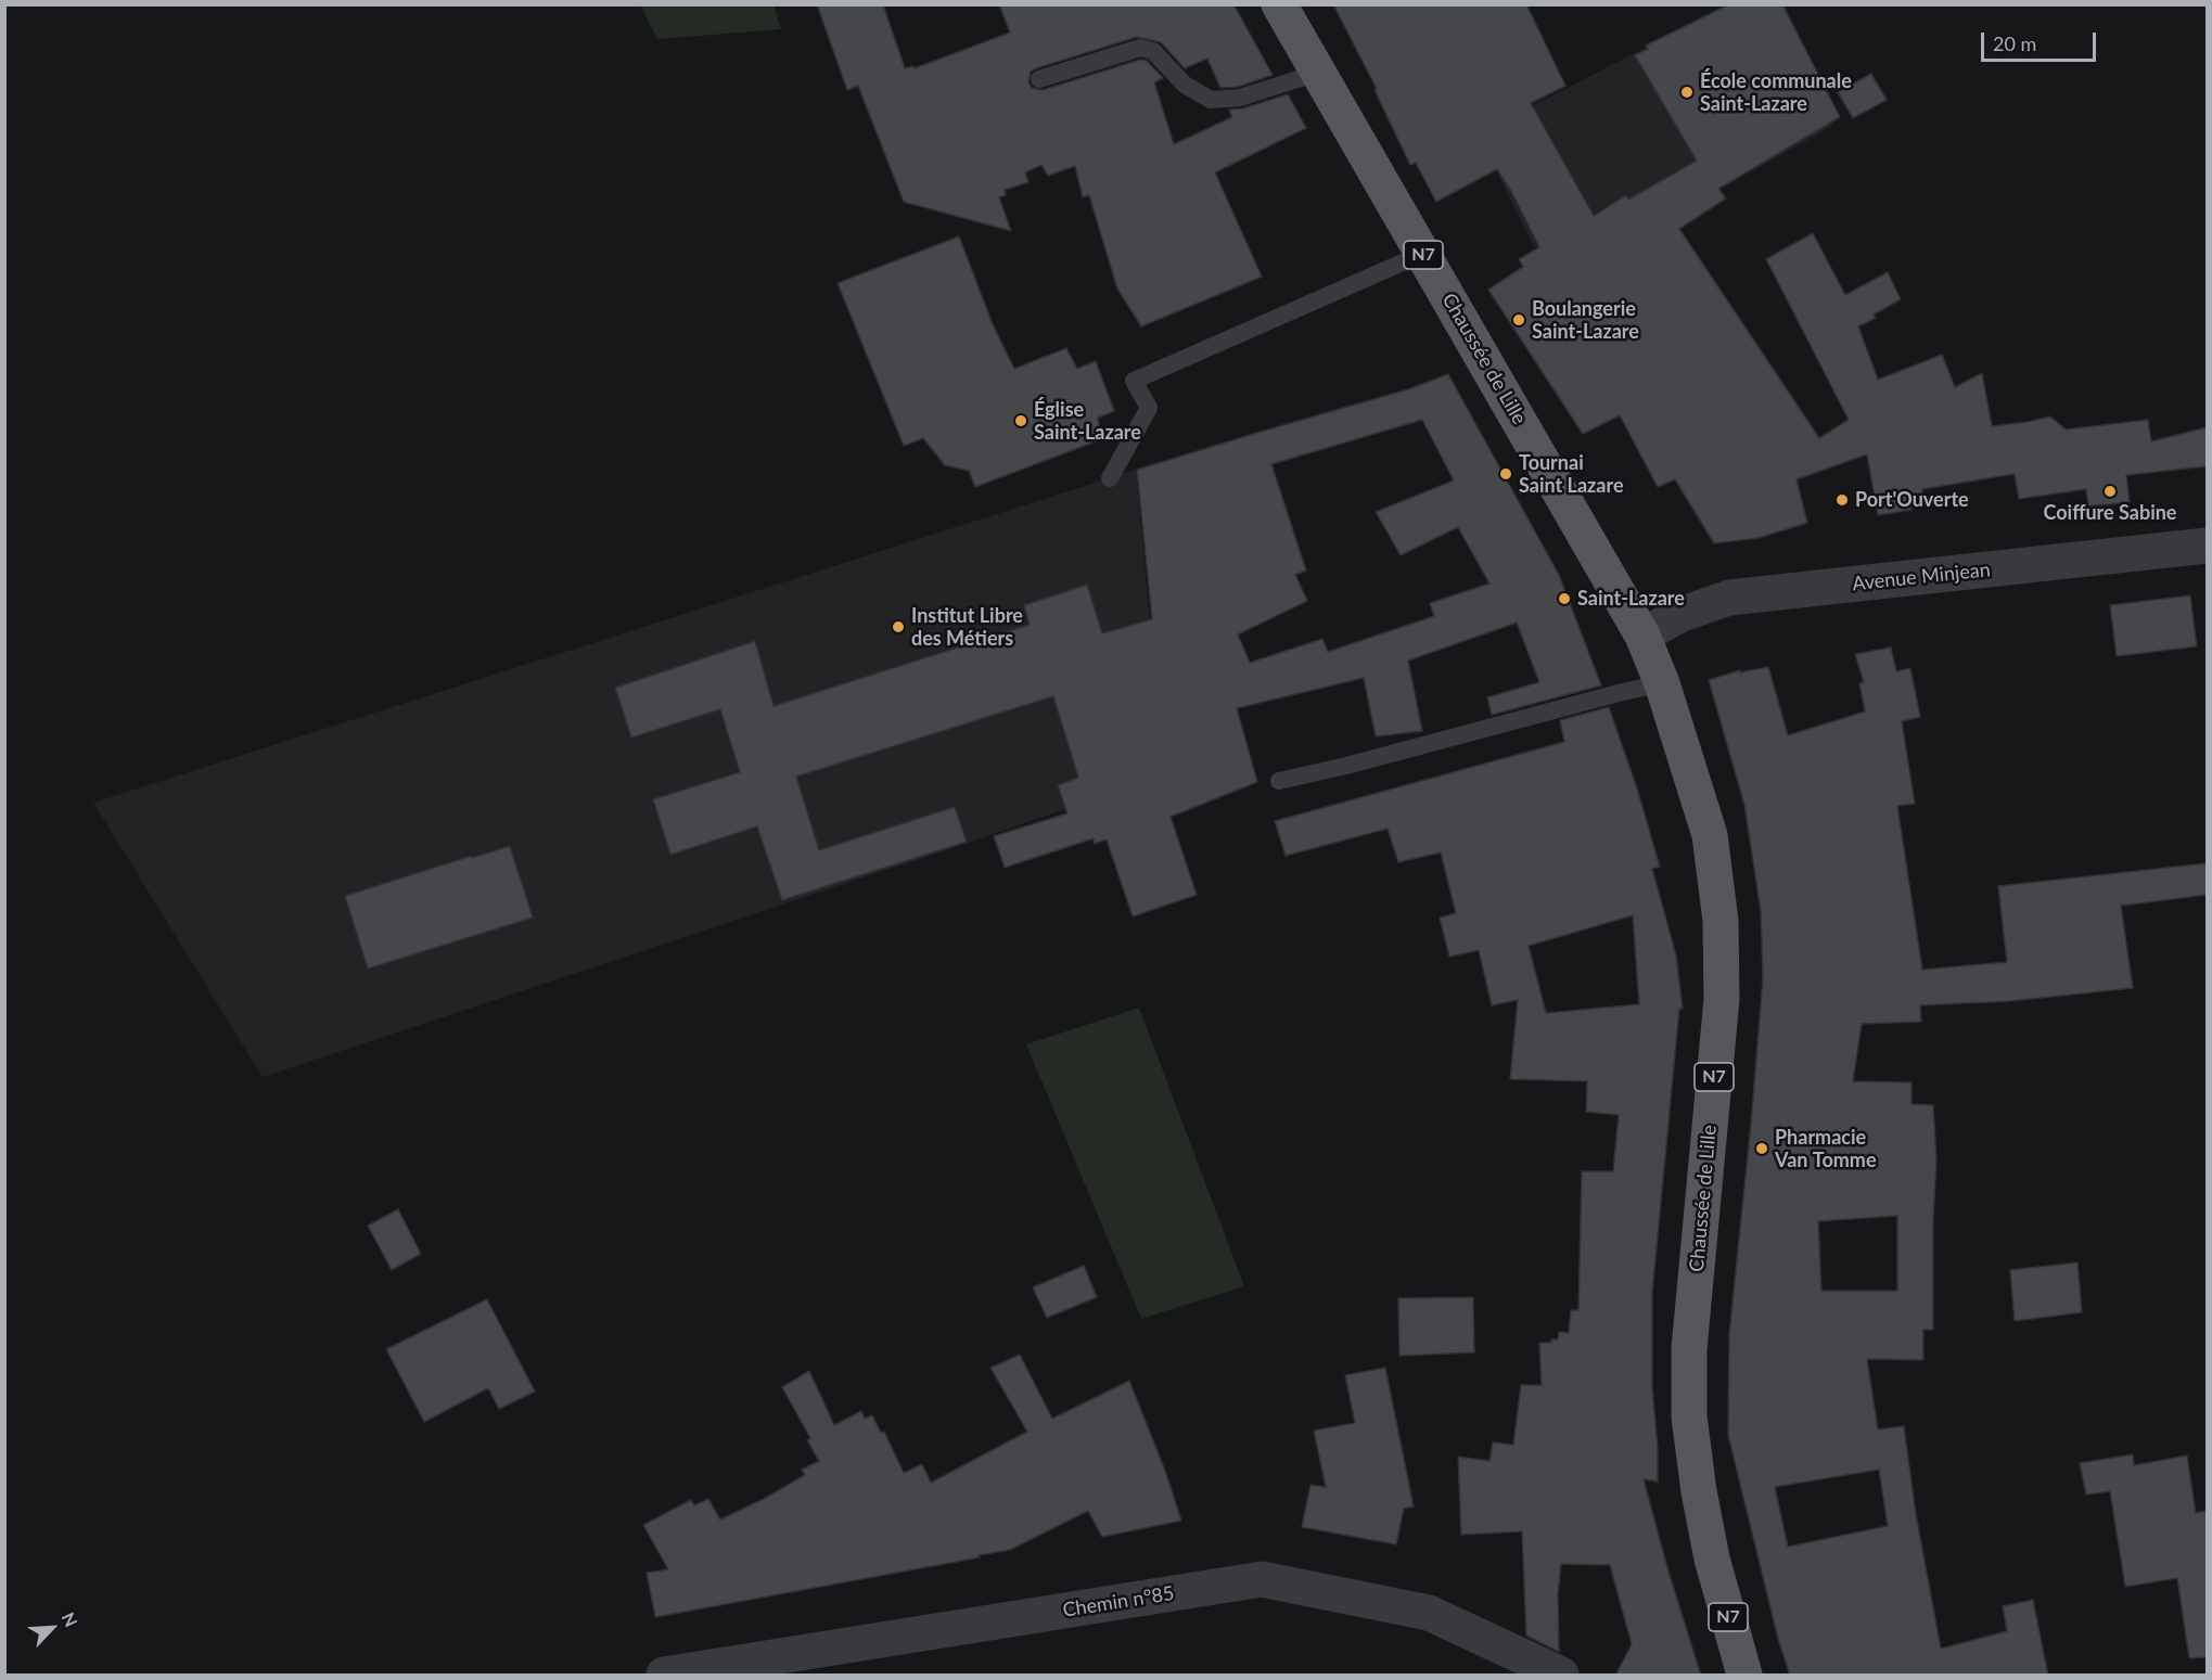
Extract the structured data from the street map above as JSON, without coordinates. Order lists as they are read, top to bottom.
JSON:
{
  "streets": {
    "main road": ["N7", "Chaussée de Lille"],
    "street": ["Avenue Minjean", "Chemin n°85"]
  },
  "crossings": [
    ["Chaussée de Lille", "Avenue Minjean"]
  ],
  "places": [
    "École communale Saint-Lazare",
    "Boulangerie Saint-Lazare",
    "Église Saint-Lazare",
    "Tournai Saint Lazare",
    "Coiffure Sabine",
    "Port'Ouverte",
    "Saint-Lazare",
    "Institut Libre des Métiers",
    "Pharmacie Van Tomme"
  ],
  "scale_bar": "20 m",
  "north": "top right"
}
